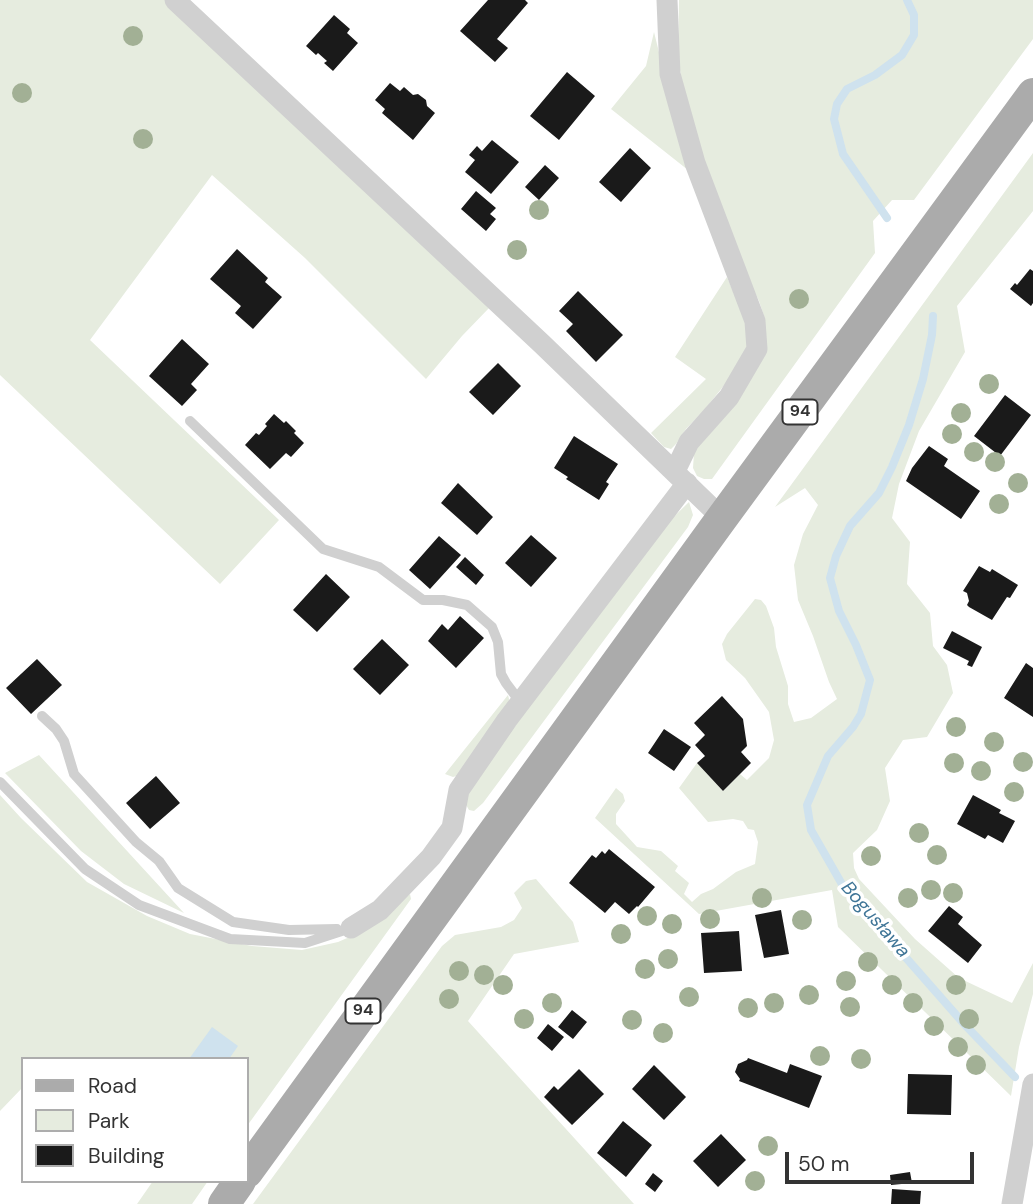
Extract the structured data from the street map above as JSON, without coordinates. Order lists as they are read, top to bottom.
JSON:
{
  "streets": {
    "main road": ["94"]
  },
  "water": ["Bogusława"],
  "legend": ["Road", "Park", "Building"],
  "scale_bar": "50 m"
}
